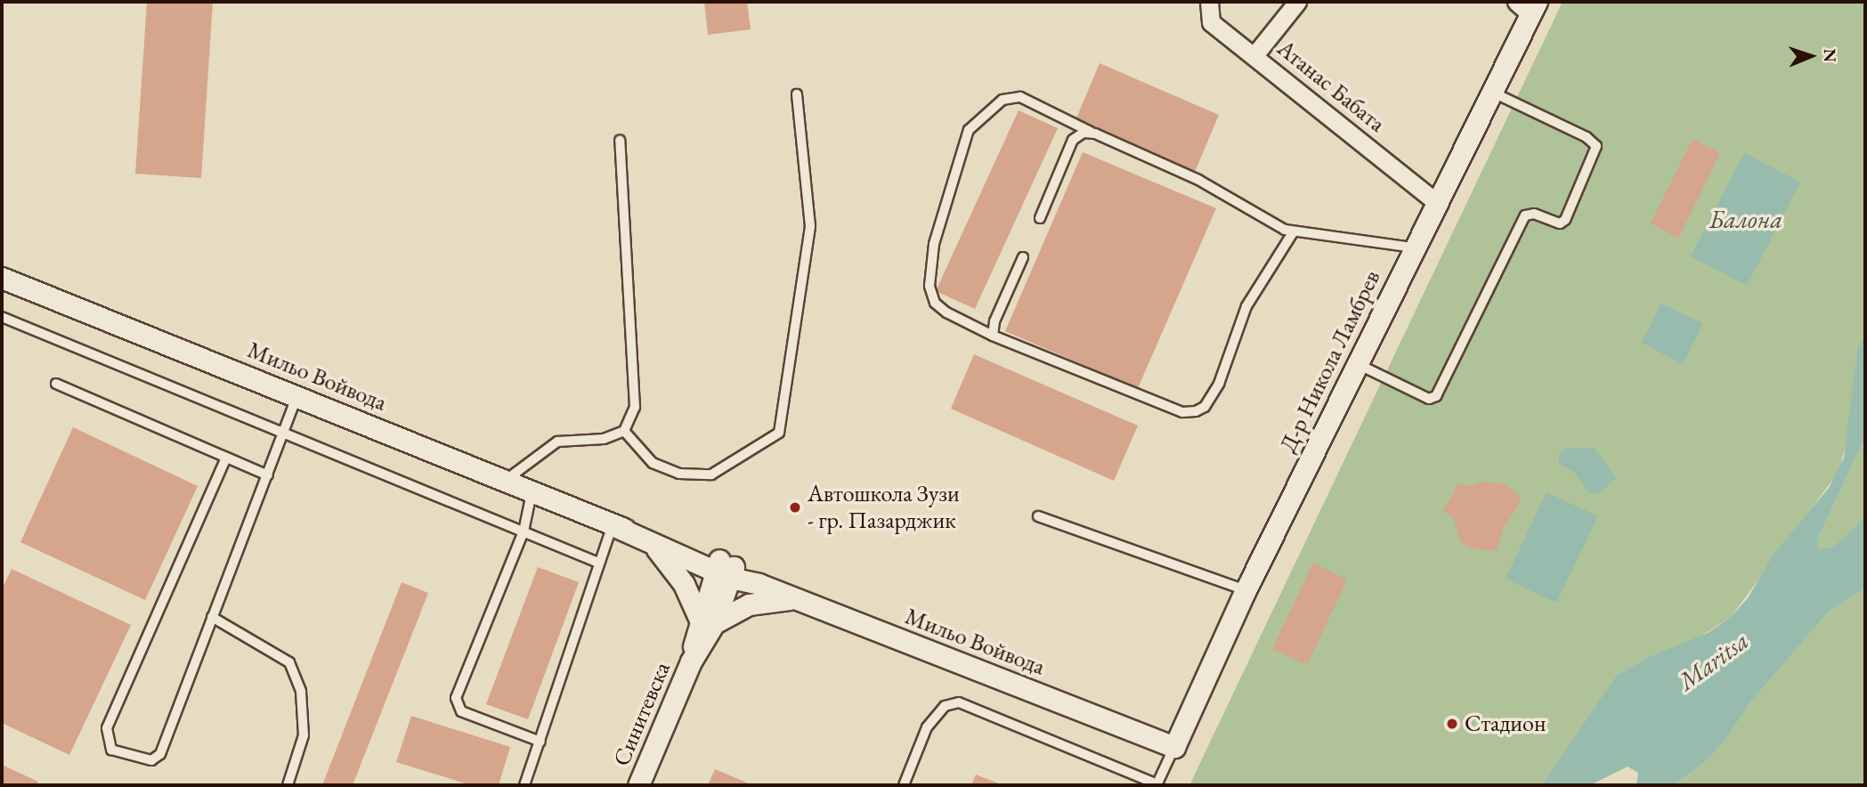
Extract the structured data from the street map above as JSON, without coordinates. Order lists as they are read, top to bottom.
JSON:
{
  "streets": {
    "street": [
      "Атанас Бабата",
      "Д-р Никола Ламбрев",
      "Мильо Войвода",
      "Синитевска"
    ]
  },
  "crossings": [
    ["Атанас Бабата", "Д-р Никола Ламбрев"],
    ["Д-р Никола Ламбрев", "Мильо Войвода"],
    ["Мильо Войвода", "Синитевска"]
  ],
  "water": ["Балона", "Maritsa"],
  "places": ["Автошкола Зузи - гр. Пазарджик", "Стадион"],
  "north": "right"
}
